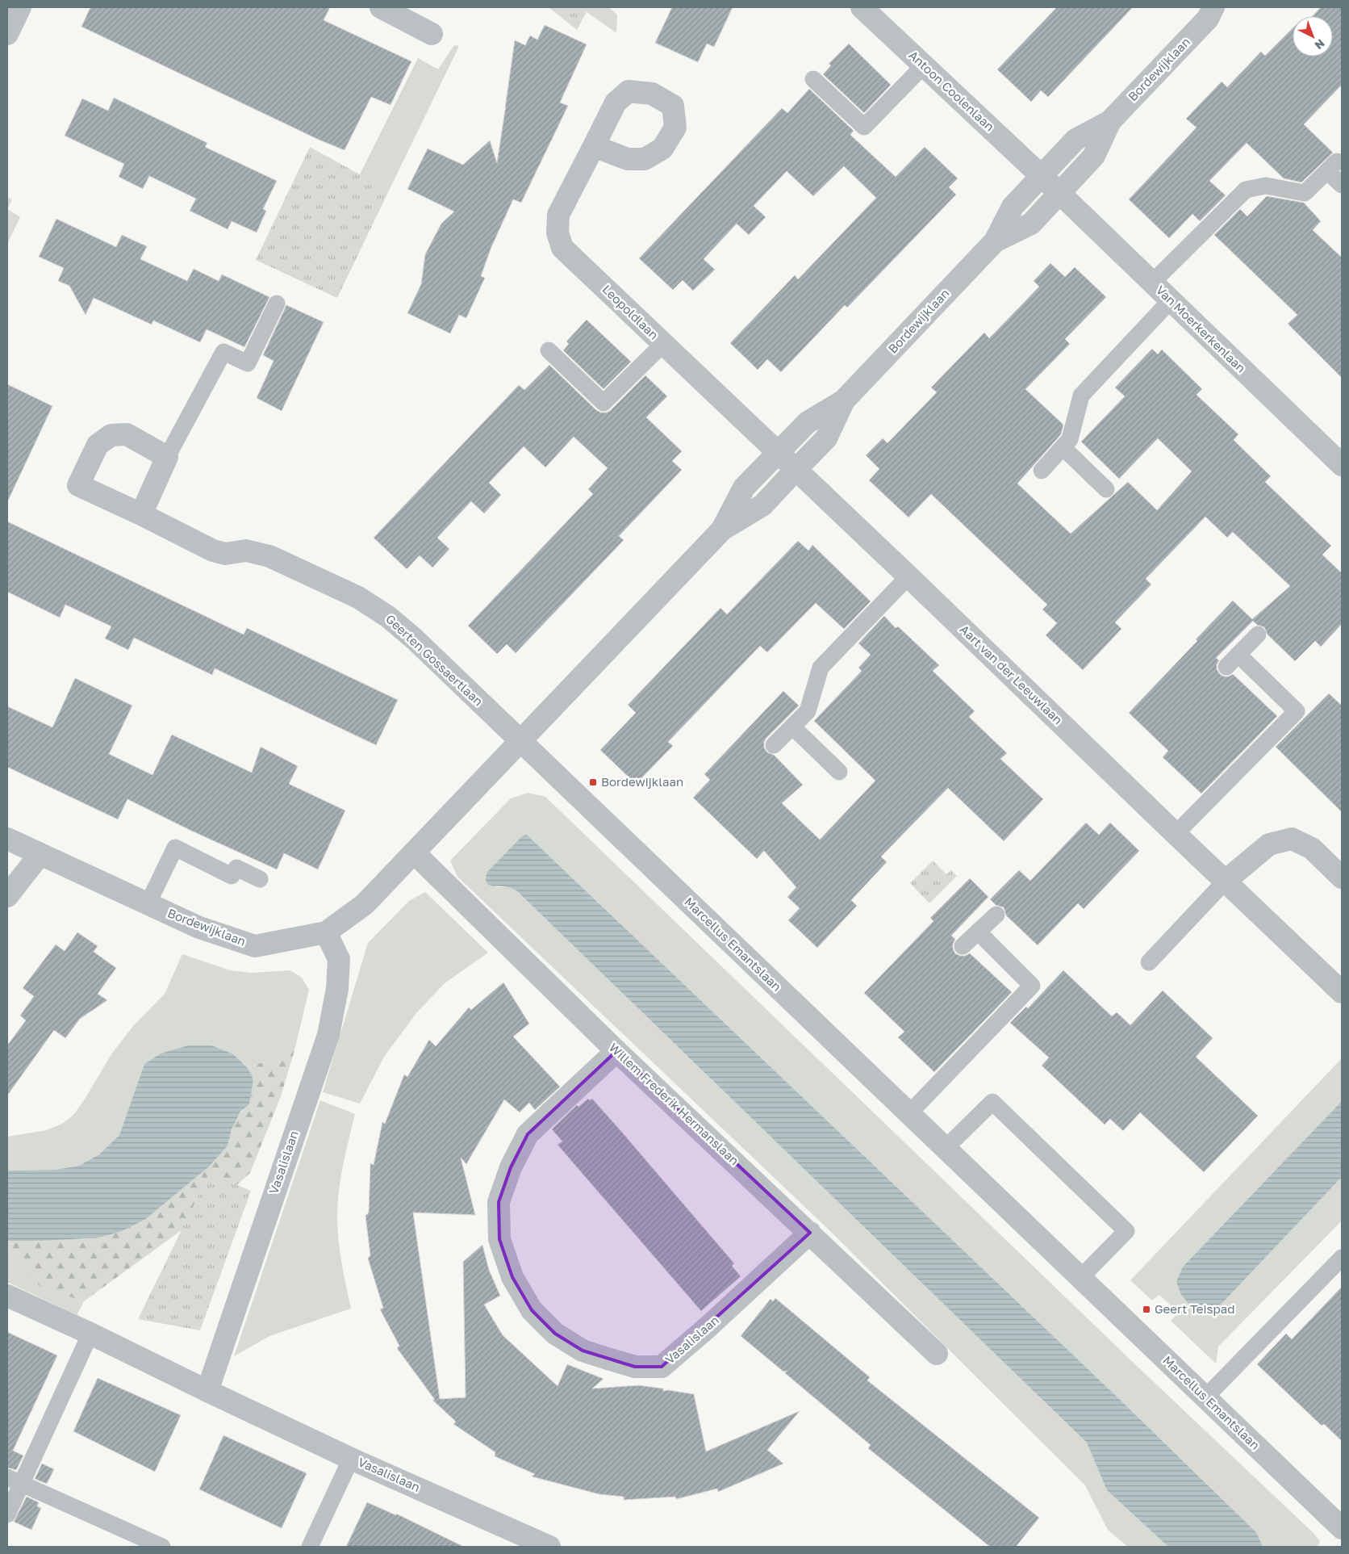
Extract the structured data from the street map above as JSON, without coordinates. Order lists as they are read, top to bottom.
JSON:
{
  "streets": {
    "street": [
      "Bordewijklaan",
      "Antoon Coolenlaan",
      "Leopoldlaan",
      "Van Moerkerkenlaan",
      "Geerten Gossaertlaan",
      "Aart van der Leeuwlaan",
      "Marcellus Emantslaan",
      "Willem Frederik Hermanslaan",
      "Vasalislaan"
    ]
  },
  "crossings": [
    ["Bordewijklaan", "Antoon Coolenlaan"],
    ["Bordewijklaan", "Leopoldlaan"],
    ["Bordewijklaan", "Van Moerkerkenlaan"],
    ["Bordewijklaan", "Geerten Gossaertlaan"],
    ["Bordewijklaan", "Aart van der Leeuwlaan"],
    ["Bordewijklaan", "Marcellus Emantslaan"],
    ["Bordewijklaan", "Willem Frederik Hermanslaan"],
    ["Bordewijklaan", "Vasalislaan"],
    ["Antoon Coolenlaan", "Van Moerkerkenlaan"],
    ["Leopoldlaan", "Aart van der Leeuwlaan"],
    ["Geerten Gossaertlaan", "Marcellus Emantslaan"],
    ["Willem Frederik Hermanslaan", "Vasalislaan"]
  ],
  "places": {
    "transit": ["Bordewijklaan", "Geert Teispad"]
  },
  "north": "bottom right"
}
